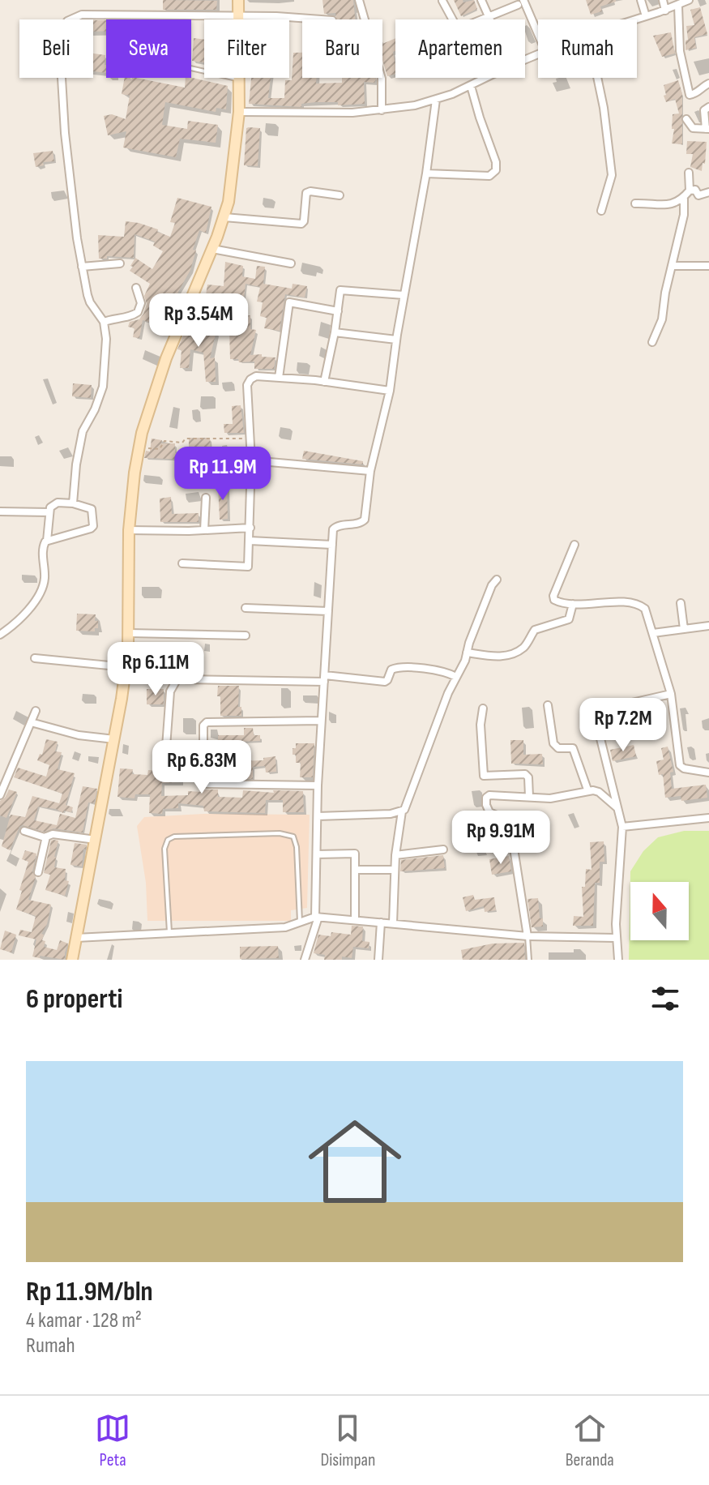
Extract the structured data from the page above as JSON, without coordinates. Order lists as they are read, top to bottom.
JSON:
{
  "north": "top",
  "page": {
    "chip": [
      "Beli",
      "Sewa",
      "Filter",
      "Baru",
      "Apartemen",
      "Rumah"
    ],
    "price": [
      "Rp 3.54M",
      "Rp 11.9M",
      "Rp 6.11M",
      "Rp 7.2M",
      "Rp 6.83M",
      "Rp 9.91M"
    ],
    "heading": "6 properti",
    "list": [
      {
        "name": "Rp 11.9M/bln",
        "note": "4 kamar · 128 m² · Rumah"
      }
    ],
    "tabs": ["Peta", "Disimpan", "Beranda"]
  }
}
